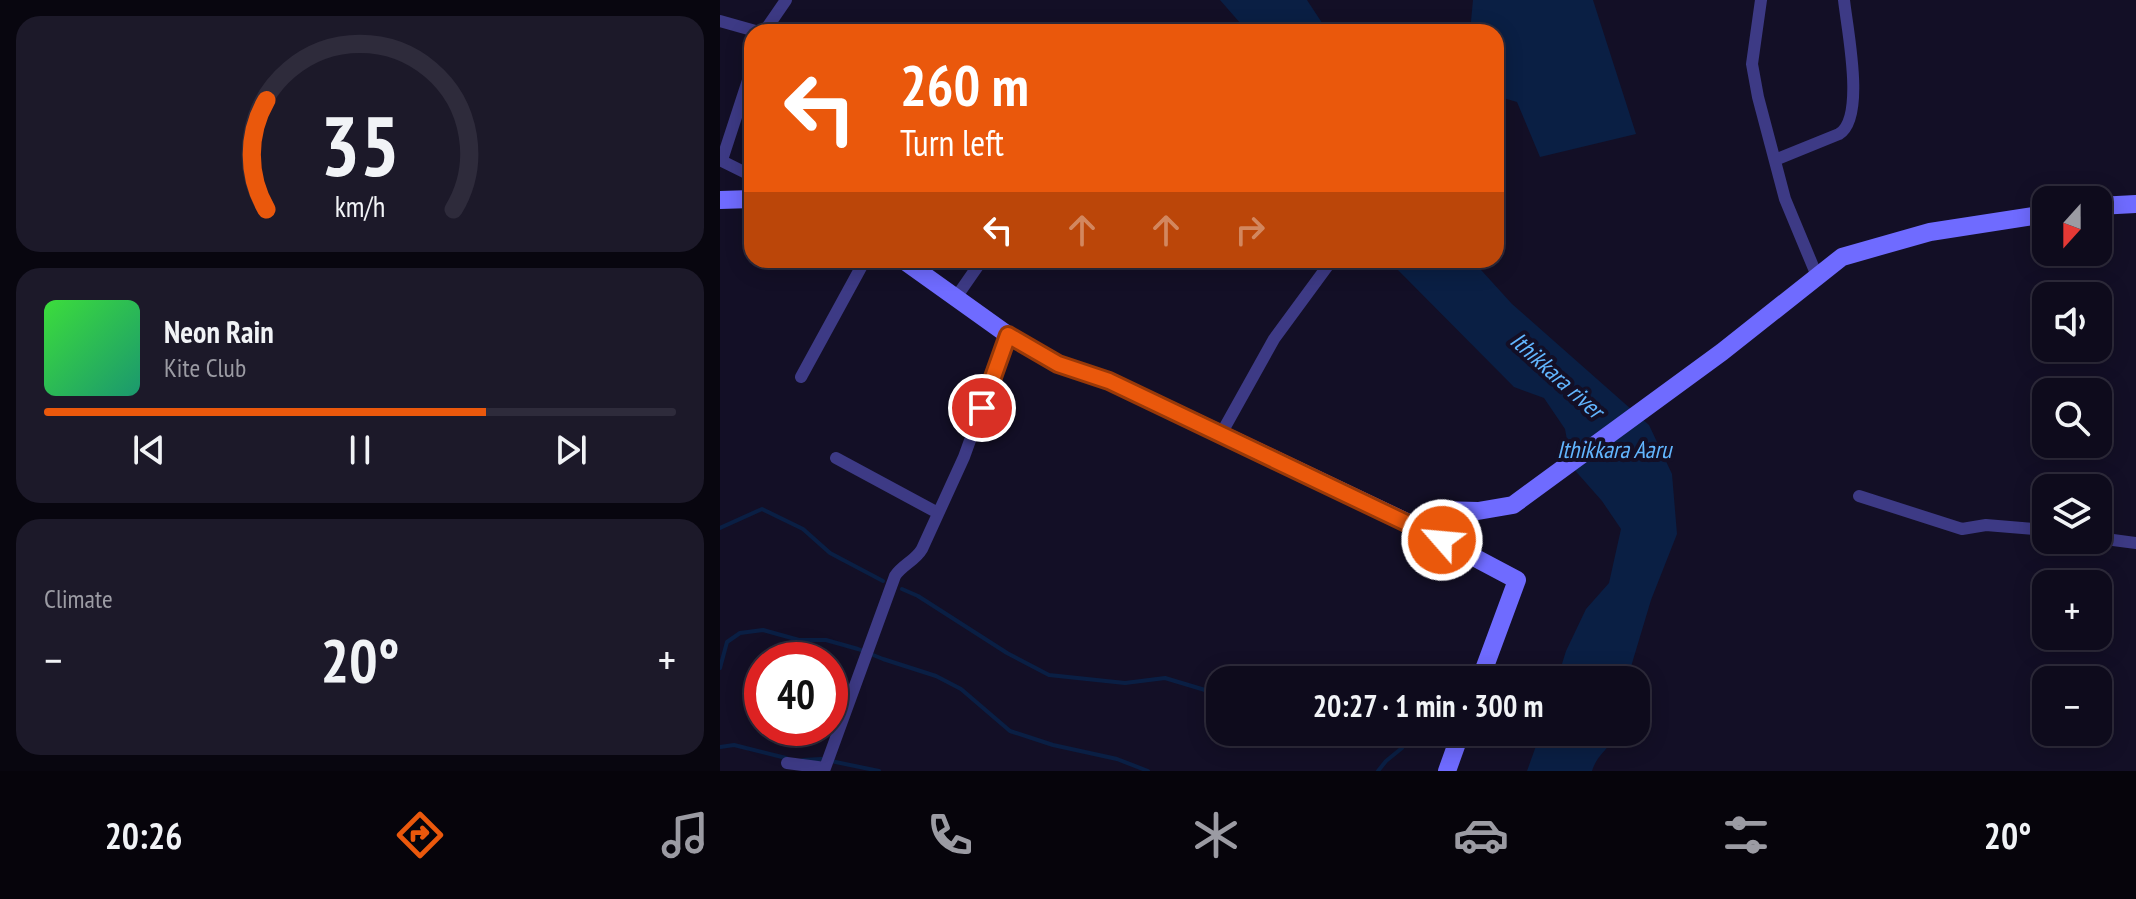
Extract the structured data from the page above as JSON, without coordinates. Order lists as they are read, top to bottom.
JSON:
{
  "water": ["Ithikkara river", "Ithikkara Aaru"],
  "north": "bottom",
  "page": {
    "turn": ["260 m", "Turn left"],
    "map_buttons": ["+", "−"],
    "song": ["Neon Rain", "Kite Club"],
    "tile": "Climate",
    "heat": ["−", "20°", "+"],
    "limit": "40",
    "trip": "20:27 · 1 min · 300 m",
    "tabs": ["20:26", "20°"],
    "gauge": ["35", "km/h"]
  }
}
